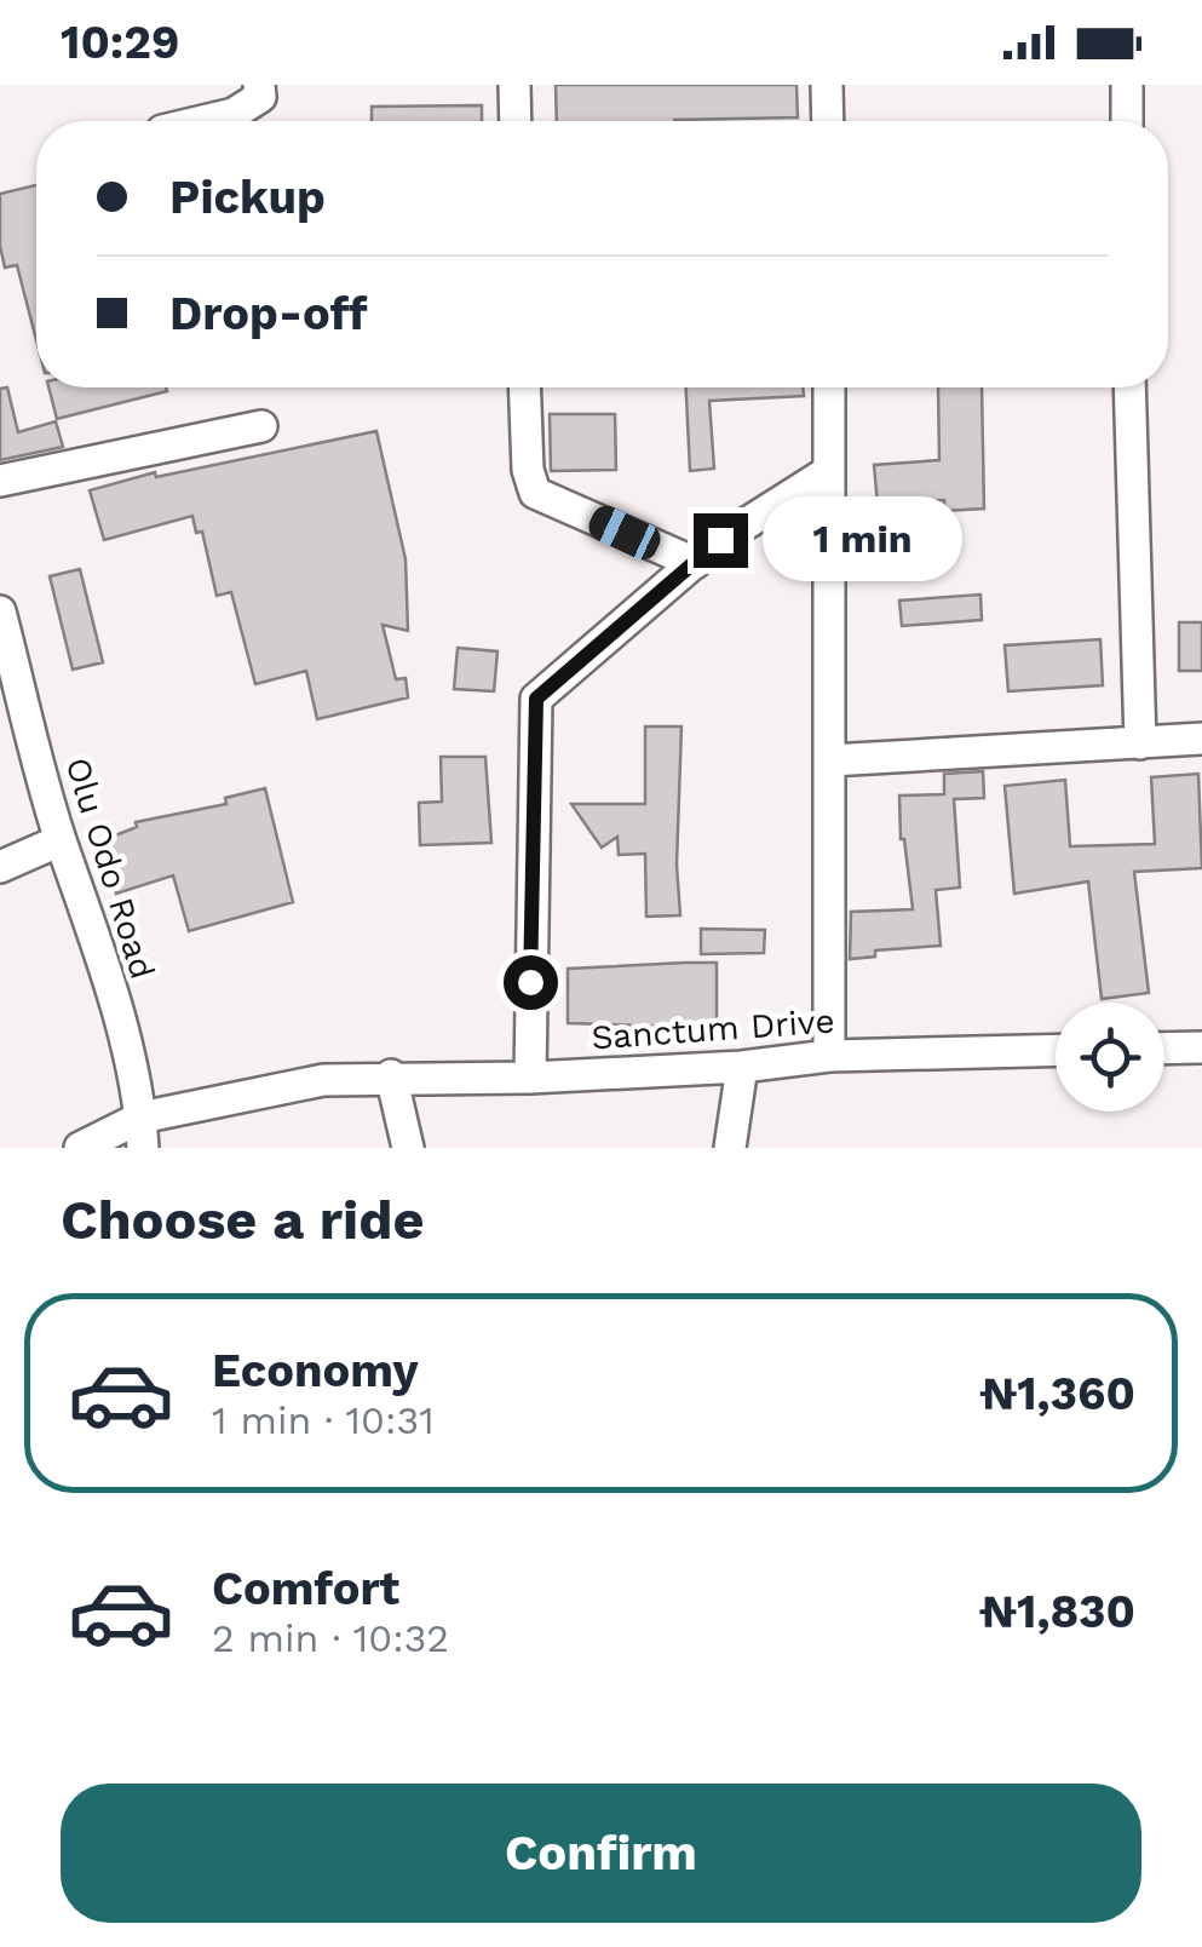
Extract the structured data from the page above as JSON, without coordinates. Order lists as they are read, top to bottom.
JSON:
{
  "streets": {
    "street": ["Olu Odo Road", "Sanctum Drive"]
  },
  "crossings": [
    ["Olu Odo Road", "Sanctum Drive"]
  ],
  "page": {
    "status": "10:29",
    "banner": ["Pickup", "Drop-off"],
    "bubble": "1 min",
    "heading": "Choose a ride",
    "list": [
      {
        "name": "Economy",
        "note": "1 min · 10:31",
        "value": "₦1,360"
      },
      {
        "name": "Comfort",
        "note": "2 min · 10:32",
        "value": "₦1,830"
      }
    ],
    "buttons": "Confirm"
  }
}
